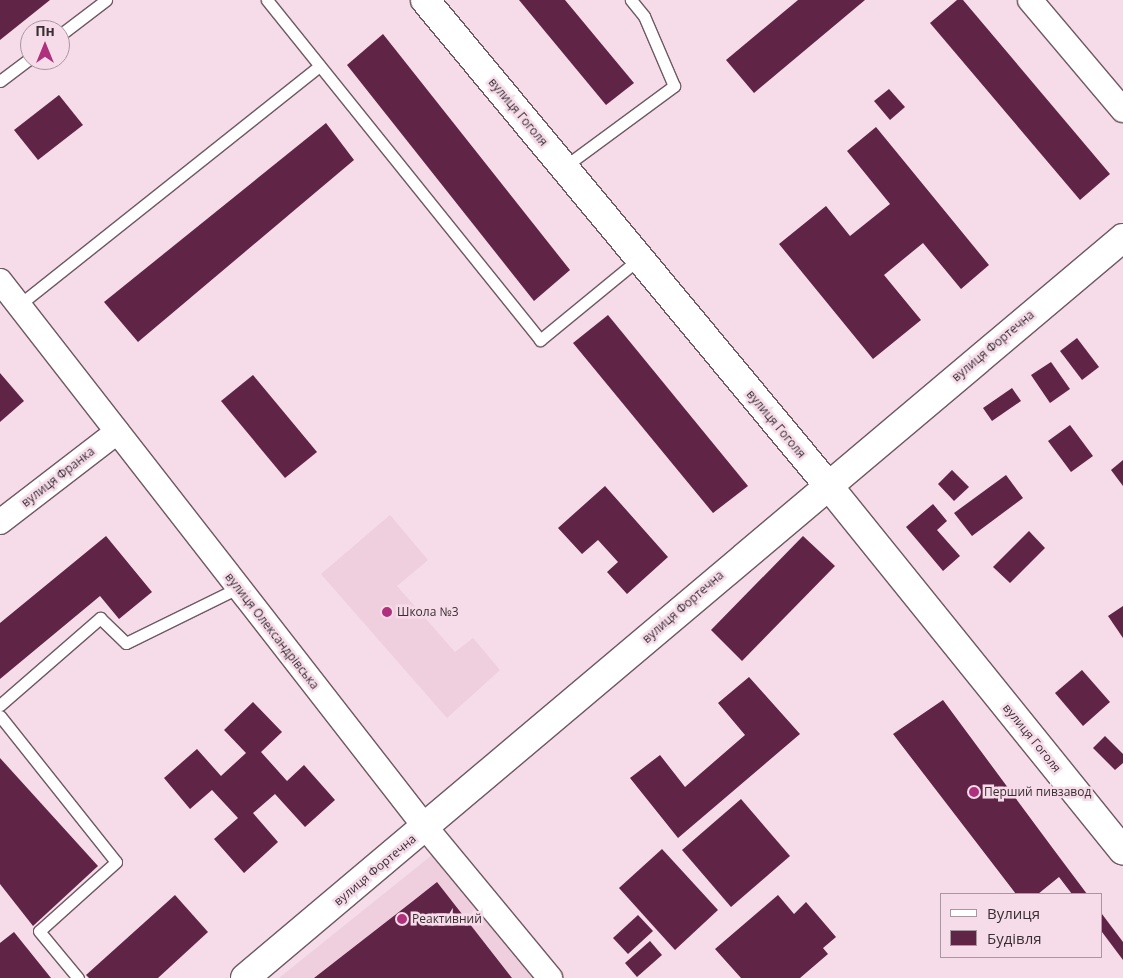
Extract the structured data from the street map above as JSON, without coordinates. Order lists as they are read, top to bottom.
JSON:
{
  "streets": {
    "street": [
      "вулиця Гоголя",
      "вулиця Фортечна",
      "вулиця Франка",
      "вулиця Олександрівська"
    ]
  },
  "crossings": [
    ["вулиця Гоголя", "вулиця Фортечна"],
    ["вулиця Фортечна", "вулиця Олександрівська"],
    ["вулиця Франка", "вулиця Олександрівська"]
  ],
  "places": ["Школа №3", "Перший пивзавод", "Реактивний"],
  "legend": ["Вулиця", "Будівля"],
  "north": "top"
}
